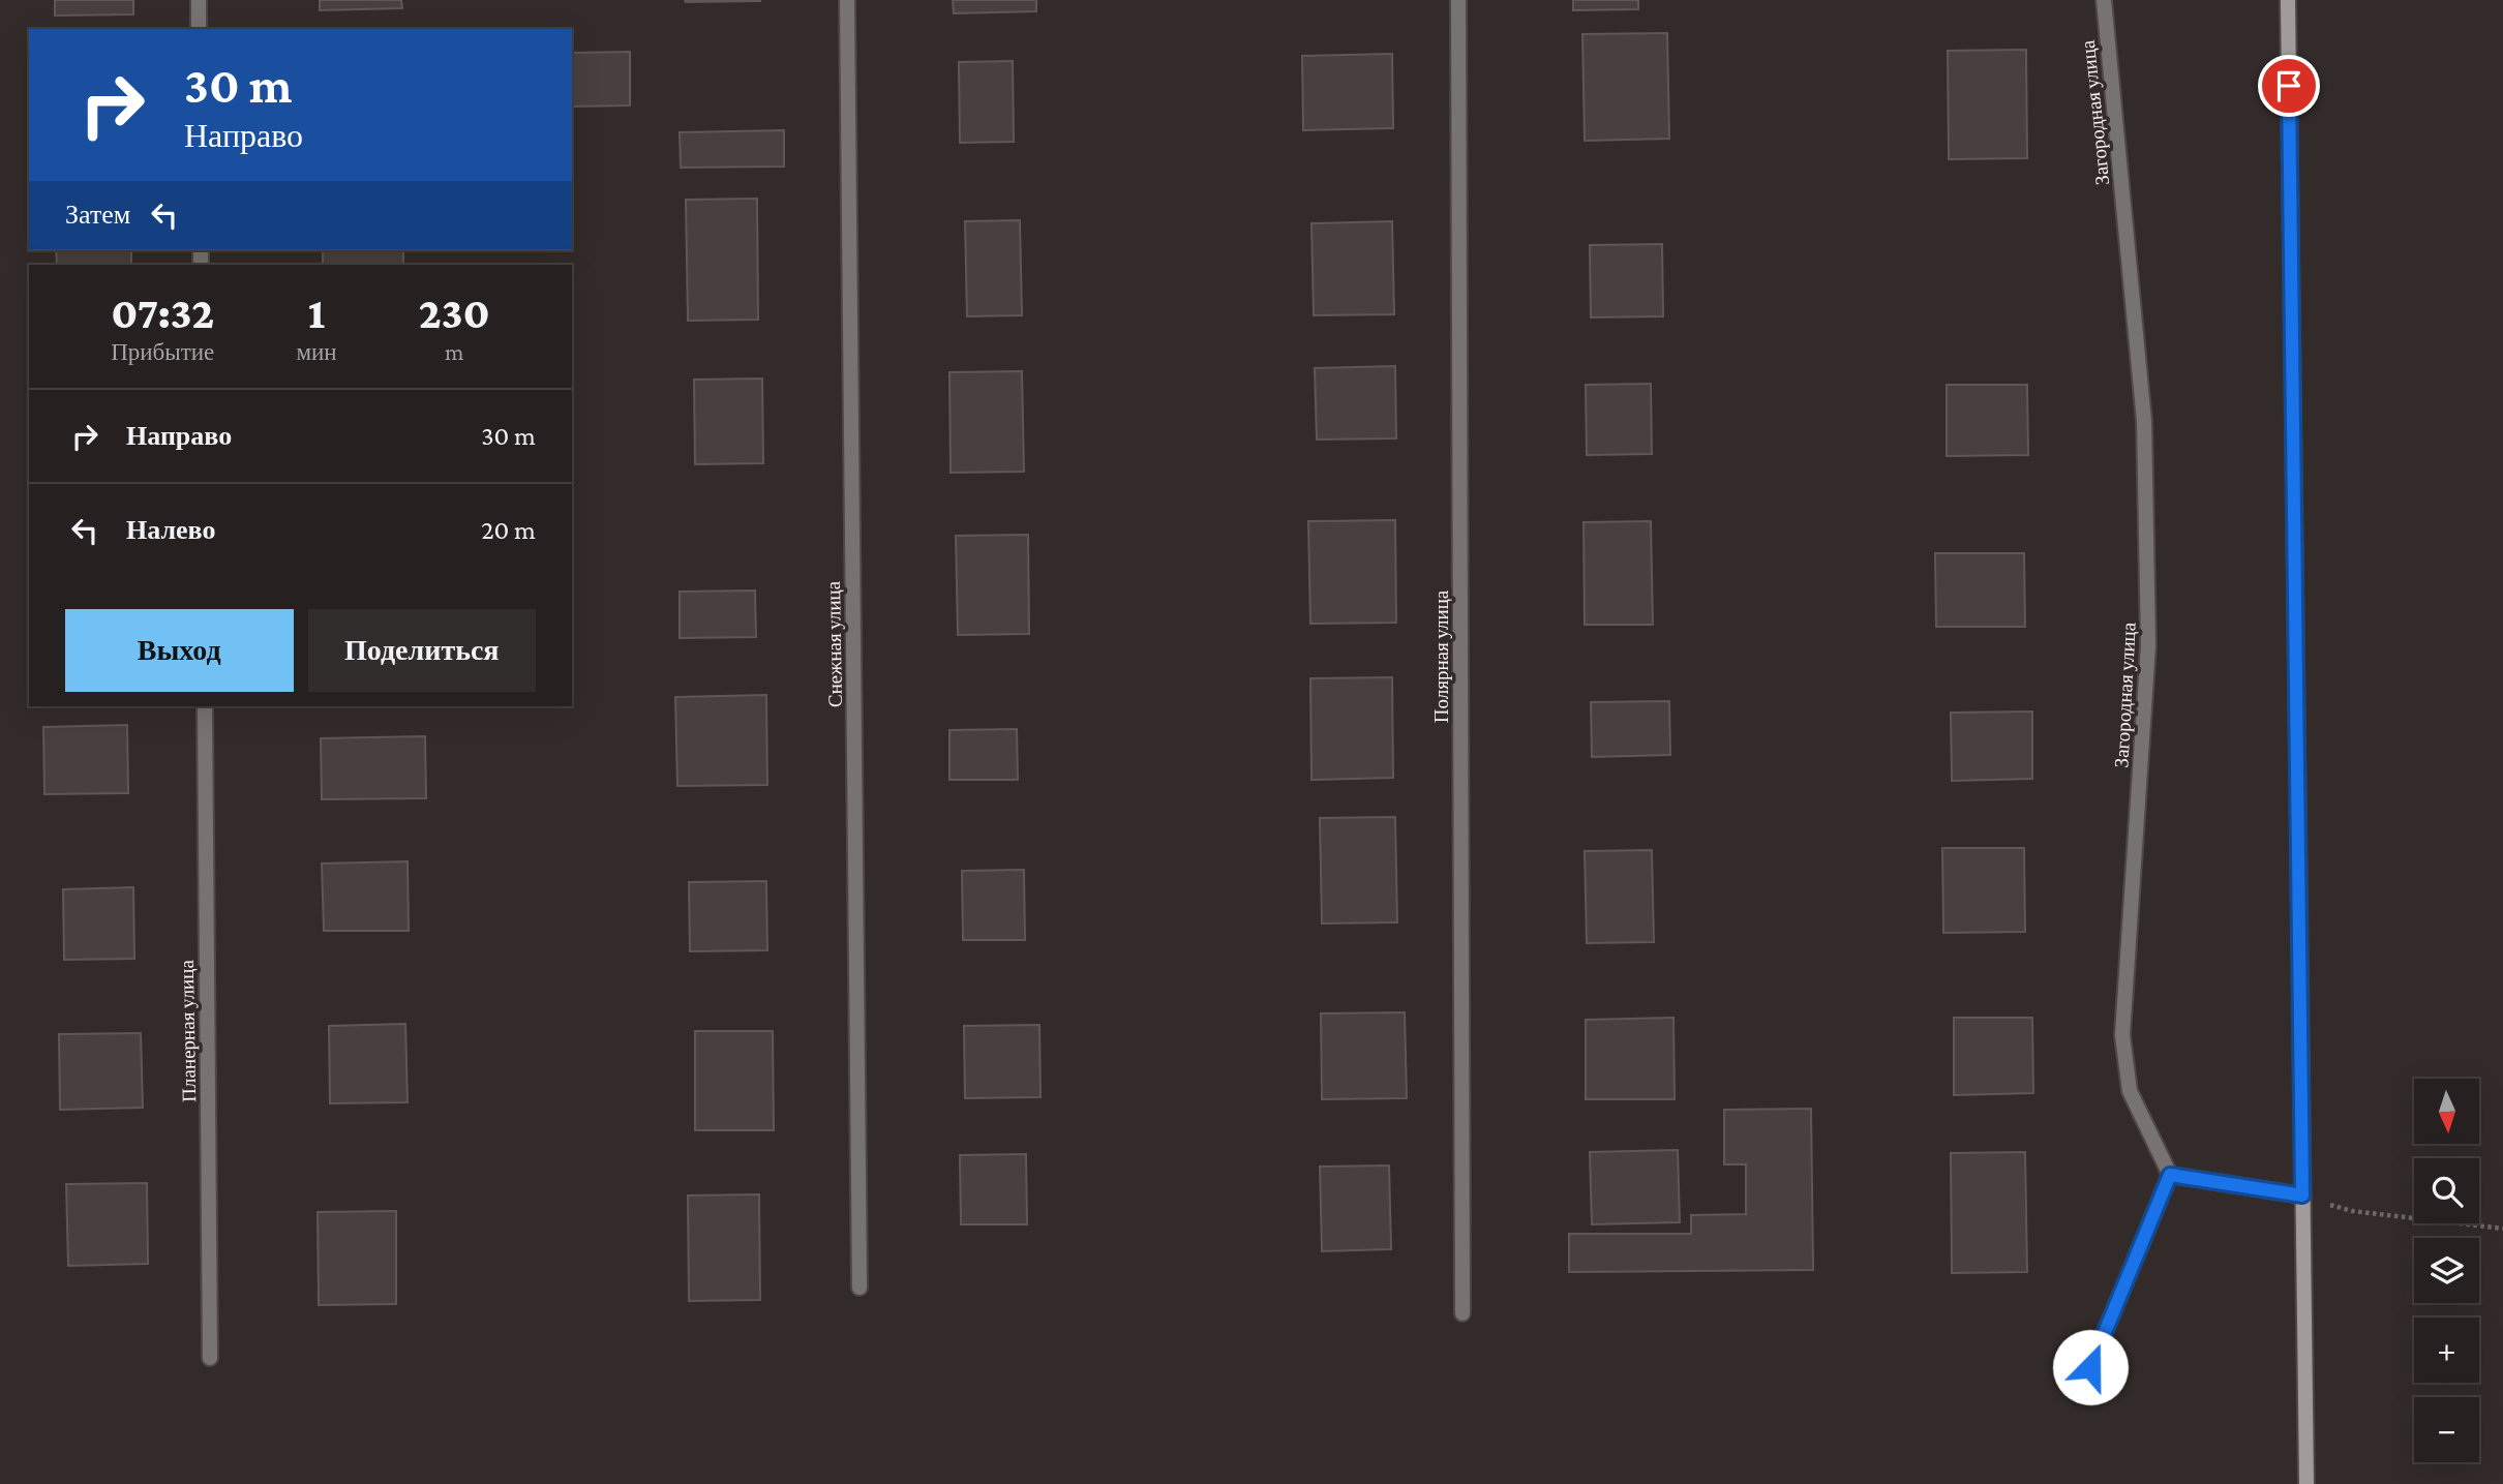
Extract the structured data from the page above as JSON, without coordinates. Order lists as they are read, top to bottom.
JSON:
{
  "streets": {
    "street": [
      "Загородная улица",
      "Снежная улица",
      "Полярная улица",
      "Планерная улица"
    ]
  },
  "north": "bottom",
  "page": {
    "turn": ["30 m", "Направо"],
    "then": "Затем",
    "eta": [
      "07:32",
      "Прибытие",
      "1",
      "мин",
      "230",
      "m"
    ],
    "list": [
      {
        "name": "Направо",
        "value": "30 m"
      },
      {
        "name": "Налево",
        "value": "20 m"
      }
    ],
    "buttons": ["Выход", "Поделиться"],
    "map_buttons": ["+", "−"]
  }
}
